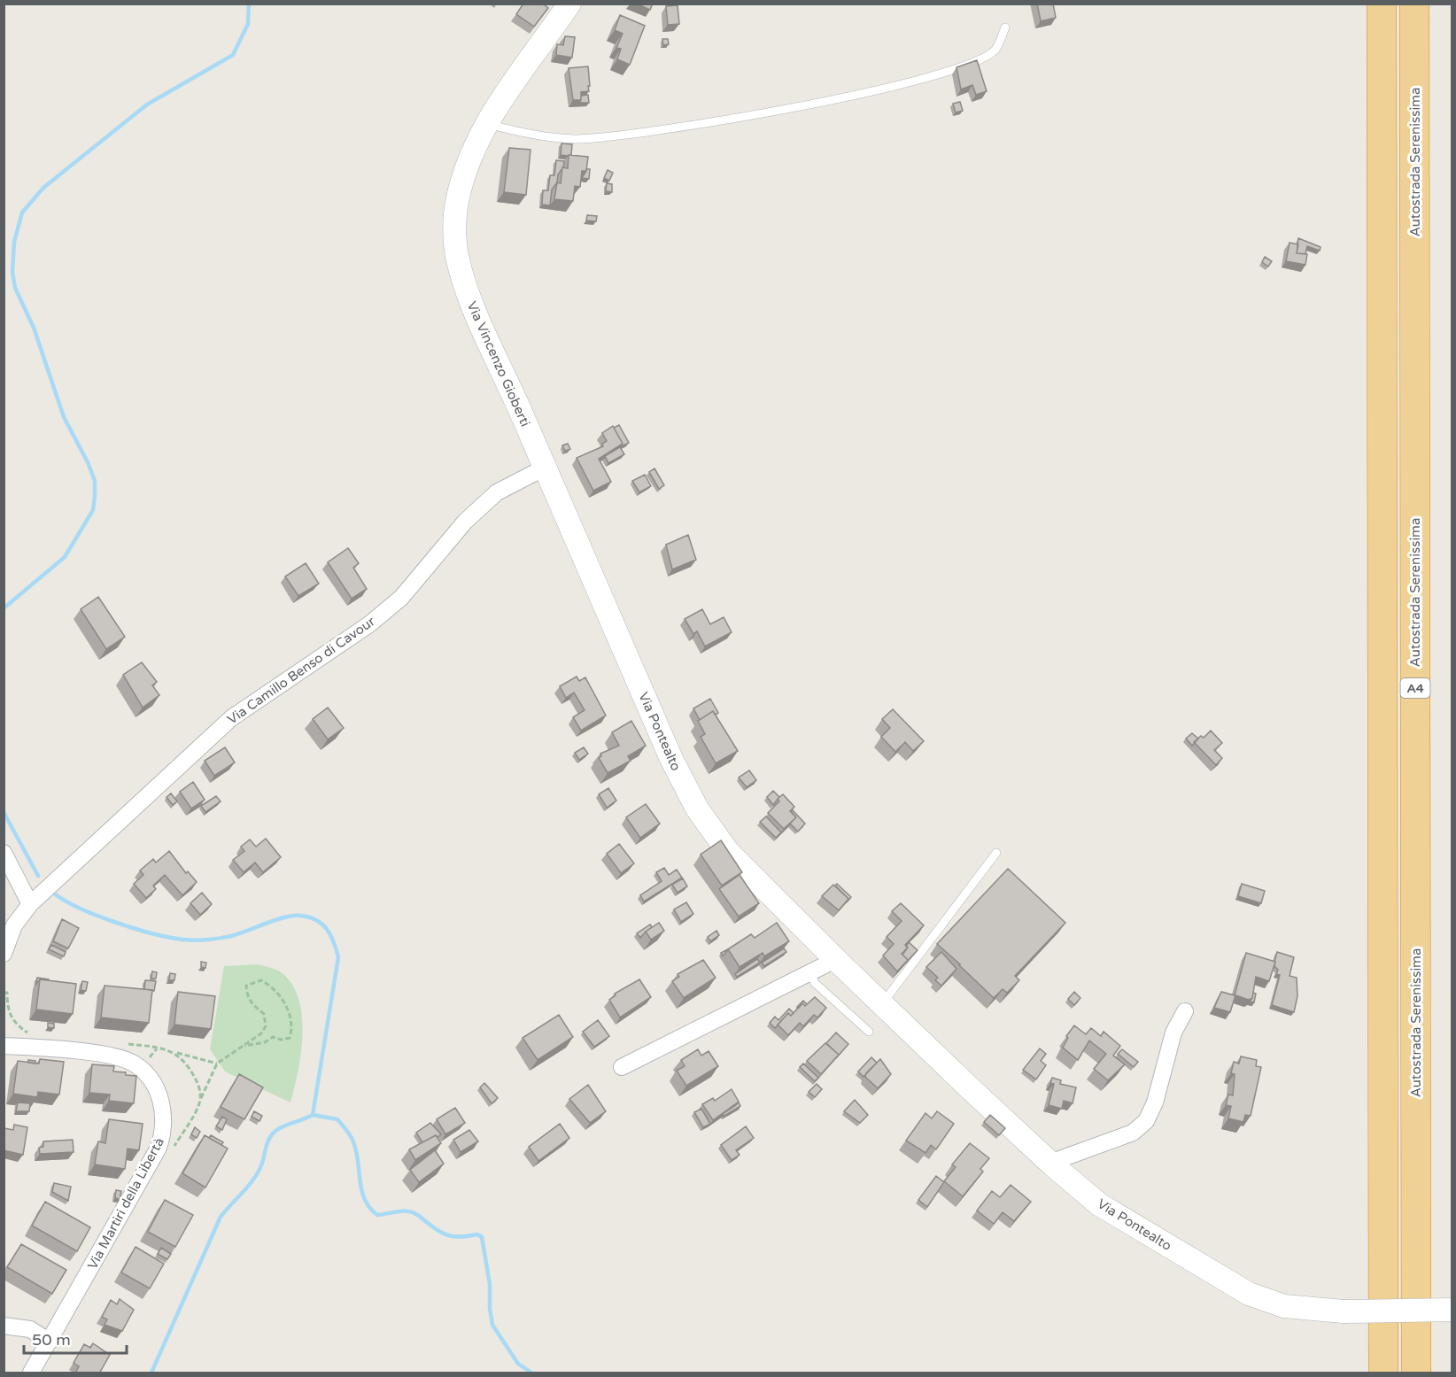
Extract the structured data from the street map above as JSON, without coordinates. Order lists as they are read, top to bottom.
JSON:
{
  "streets": {
    "highway": ["Autostrada Serenissima", "A4"],
    "street": [
      "Via Vincenzo Gioberti",
      "Via Camillo Benso di Cavour",
      "Via Pontealto",
      "Via Martiri della Libertà"
    ]
  },
  "crossings": [
    ["Via Vincenzo Gioberti", "Via Camillo Benso di Cavour"],
    ["Via Vincenzo Gioberti", "Via Pontealto"],
    ["Via Camillo Benso di Cavour", "Via Pontealto"]
  ],
  "scale_bar": "50 m"
}
